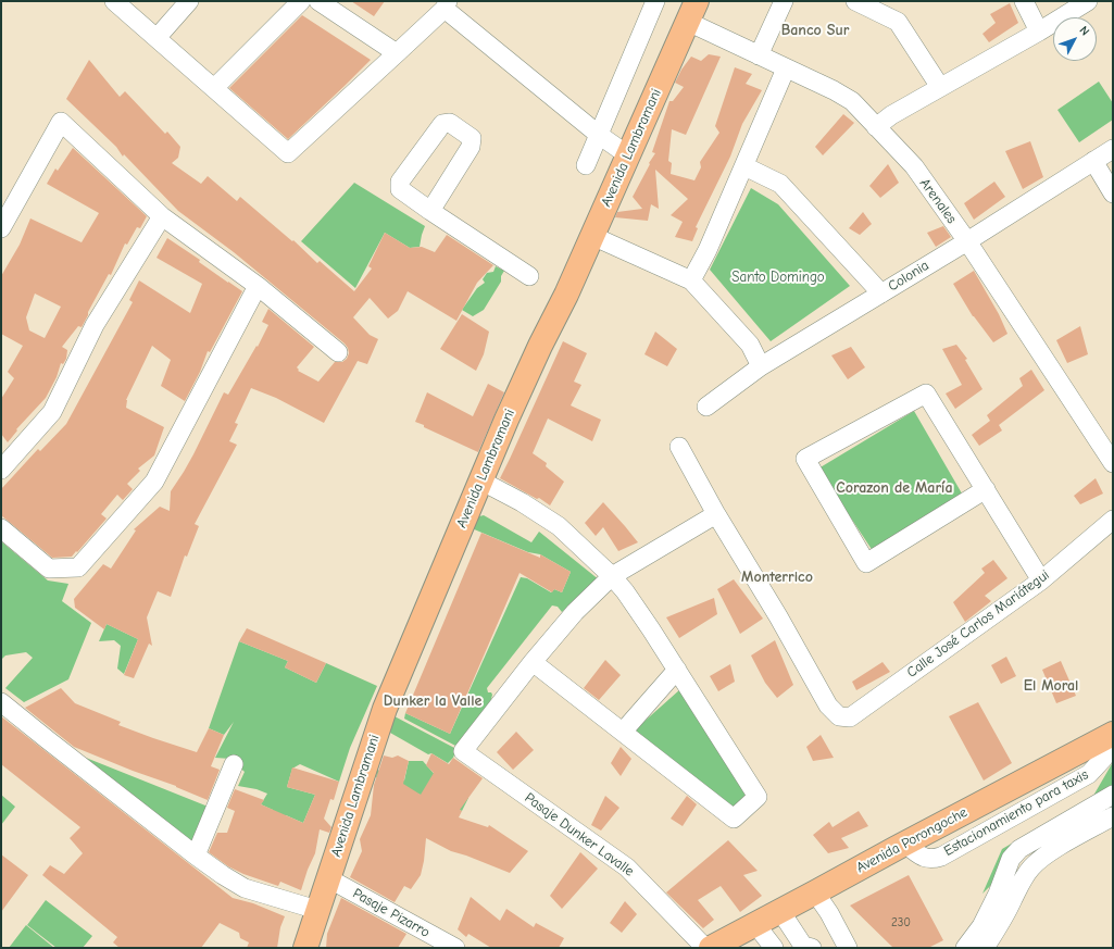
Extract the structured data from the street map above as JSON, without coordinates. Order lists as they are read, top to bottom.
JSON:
{
  "streets": {
    "main road": ["Avenida Lambramani", "Avenida Porongoche"],
    "street": [
      "Arenales",
      "Colonia",
      "Calle José Carlos Mariátegui",
      "Pasaje Dunker Lavalle",
      "Pasaje Pizarro"
    ]
  },
  "crossings": [
    ["Avenida Lambramani", "Arenales"],
    ["Avenida Lambramani", "Pasaje Pizarro"],
    ["Arenales", "Colonia"]
  ],
  "districts": [
    "Banco Sur",
    "Corazon de María",
    "Monterrico",
    "El Moral",
    "Dunker la Valle"
  ],
  "parks": ["Santo Domingo"],
  "house_numbers": ["230"],
  "north": "top right"
}
